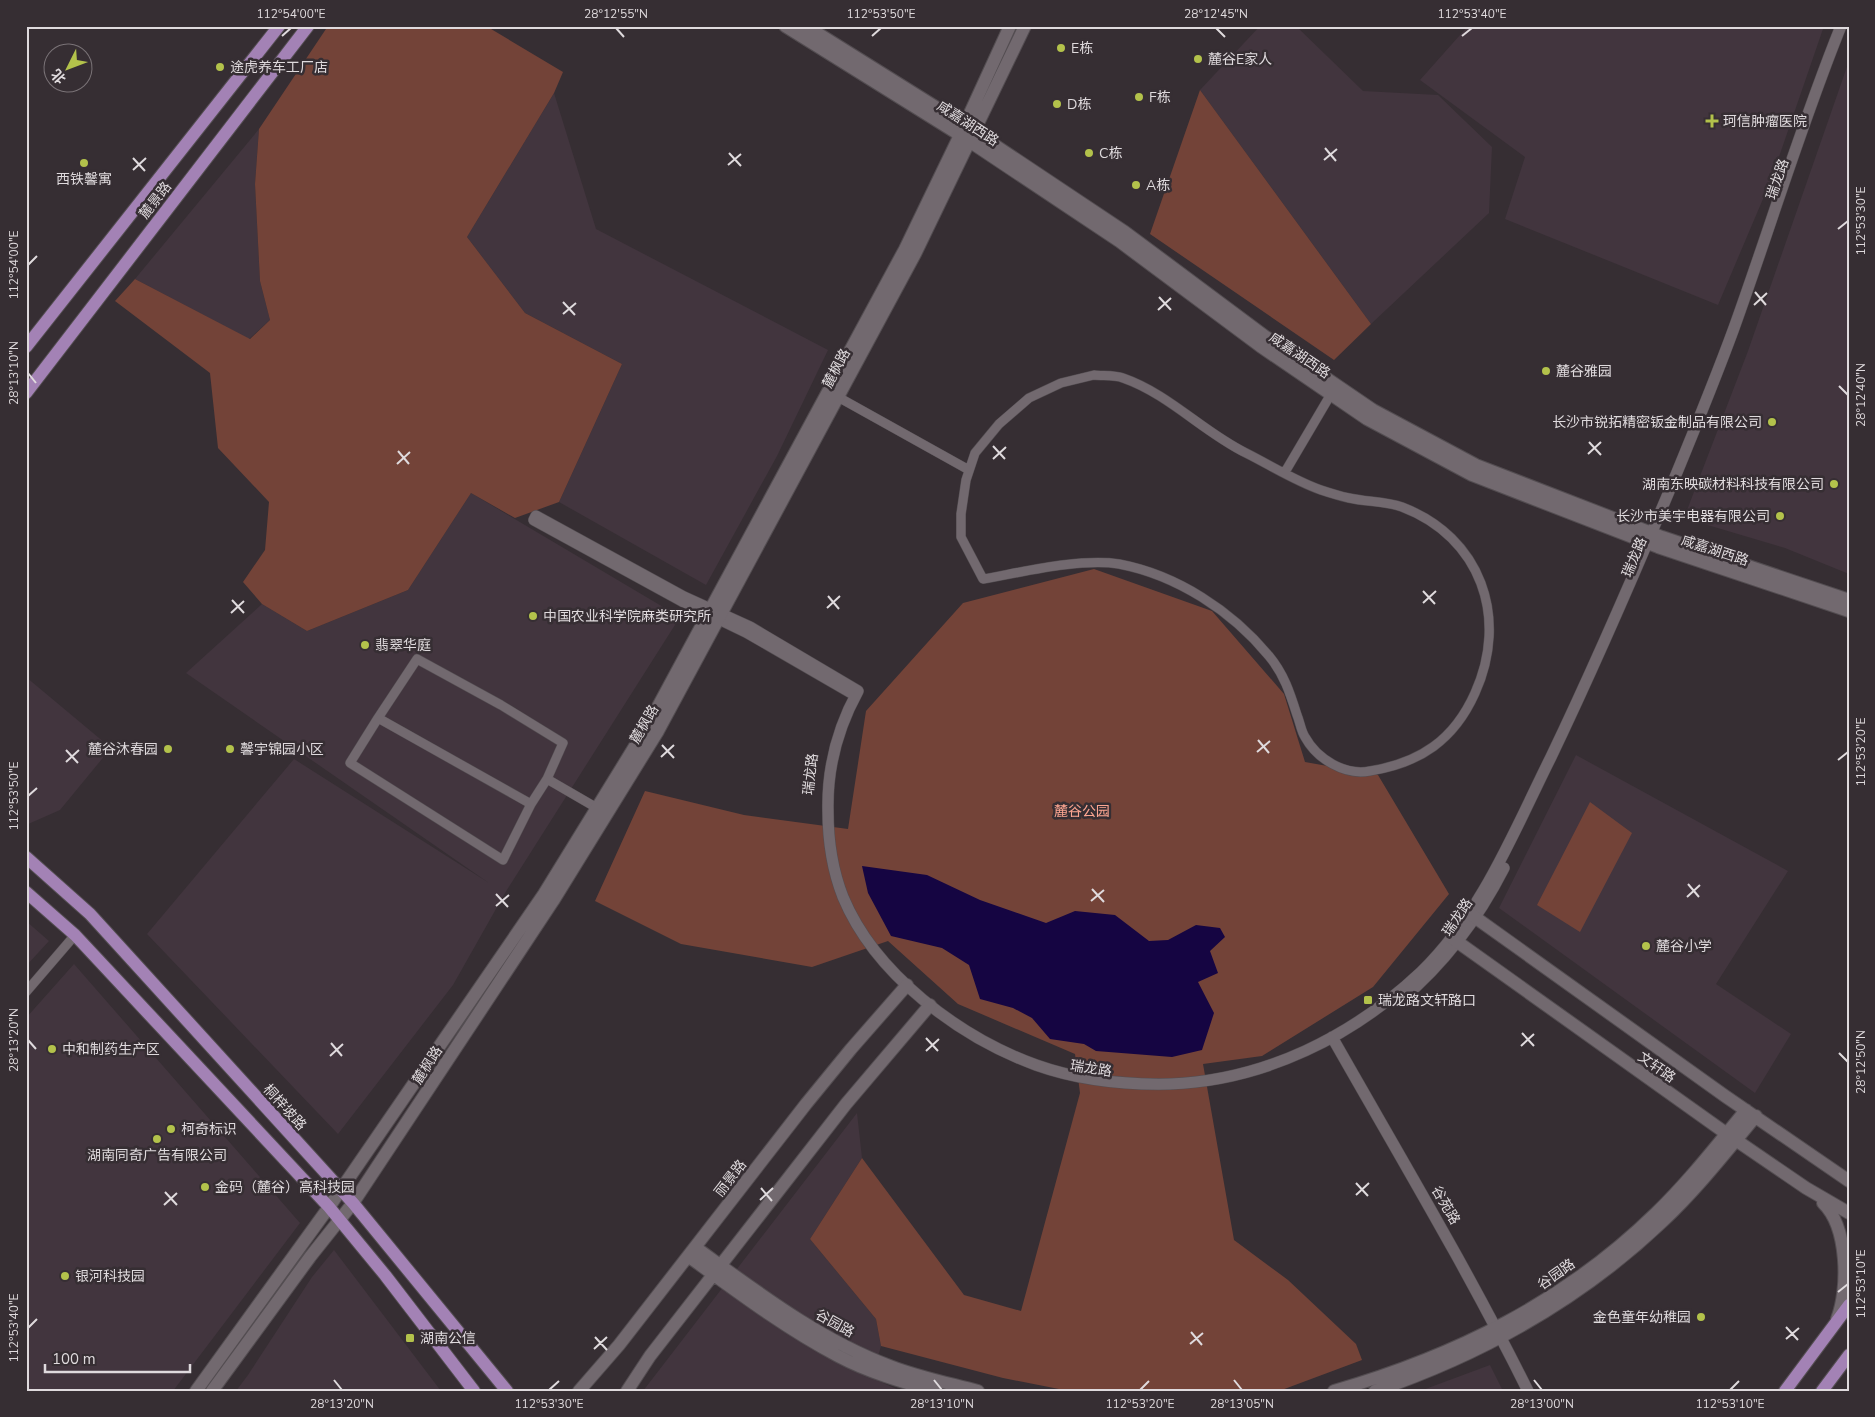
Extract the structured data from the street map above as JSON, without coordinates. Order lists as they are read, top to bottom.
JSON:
{
  "streets": {
    "main road": [
      "咸嘉湖西路",
      "麓景路",
      "麓枫路",
      "文轩路",
      "桐梓坡路",
      "丽景路",
      "谷园路"
    ],
    "street": ["瑞龙路", "谷苑路"]
  },
  "crossings": [
    ["咸嘉湖西路", "瑞龙路"],
    ["咸嘉湖西路", "麓枫路"],
    ["瑞龙路", "麓枫路"],
    ["瑞龙路", "文轩路"],
    ["瑞龙路", "丽景路"],
    ["瑞龙路", "谷苑路"],
    ["麓枫路", "桐梓坡路"],
    ["文轩路", "谷园路"],
    ["丽景路", "谷园路"],
    ["谷苑路", "谷园路"]
  ],
  "parks": ["麓谷公园"],
  "places": {
    "other": [
      "E栋",
      "麓谷E家人",
      "途虎养车工厂店",
      "F栋",
      "D栋",
      "C栋",
      "西铁馨寓",
      "A栋",
      "麓谷雅园",
      "长沙市锐拓精密钣金制品有限公司",
      "湖南东映碳材料科技有限公司",
      "长沙市美宇电器有限公司",
      "中国农业科学院麻类研究所",
      "翡翠华庭",
      "麓谷沐春园",
      "馨宇锦园小区",
      "麓谷小学",
      "中和制药生产区",
      "柯奇标识",
      "湖南同奇广告有限公司",
      "金码（麓谷）高科技园",
      "银河科技园",
      "金色童年幼稚园"
    ],
    "health": ["珂信肿瘤医院"],
    "transit": ["瑞龙路文轩路口", "湖南公信"]
  },
  "scale_bar": "100 m",
  "north": "bottom left",
  "coordinates": [
    "112°54'00\"E",
    "28°12'55\"N",
    "112°53'50\"E",
    "28°12'45\"N",
    "112°53'40\"E",
    "112°53'30\"E",
    "28°13'10\"N",
    "28°12'40\"N",
    "112°53'20\"E",
    "28°13'20\"N",
    "28°12'50\"N",
    "112°53'10\"E",
    "28°13'05\"N",
    "28°13'00\"N"
  ]
}
